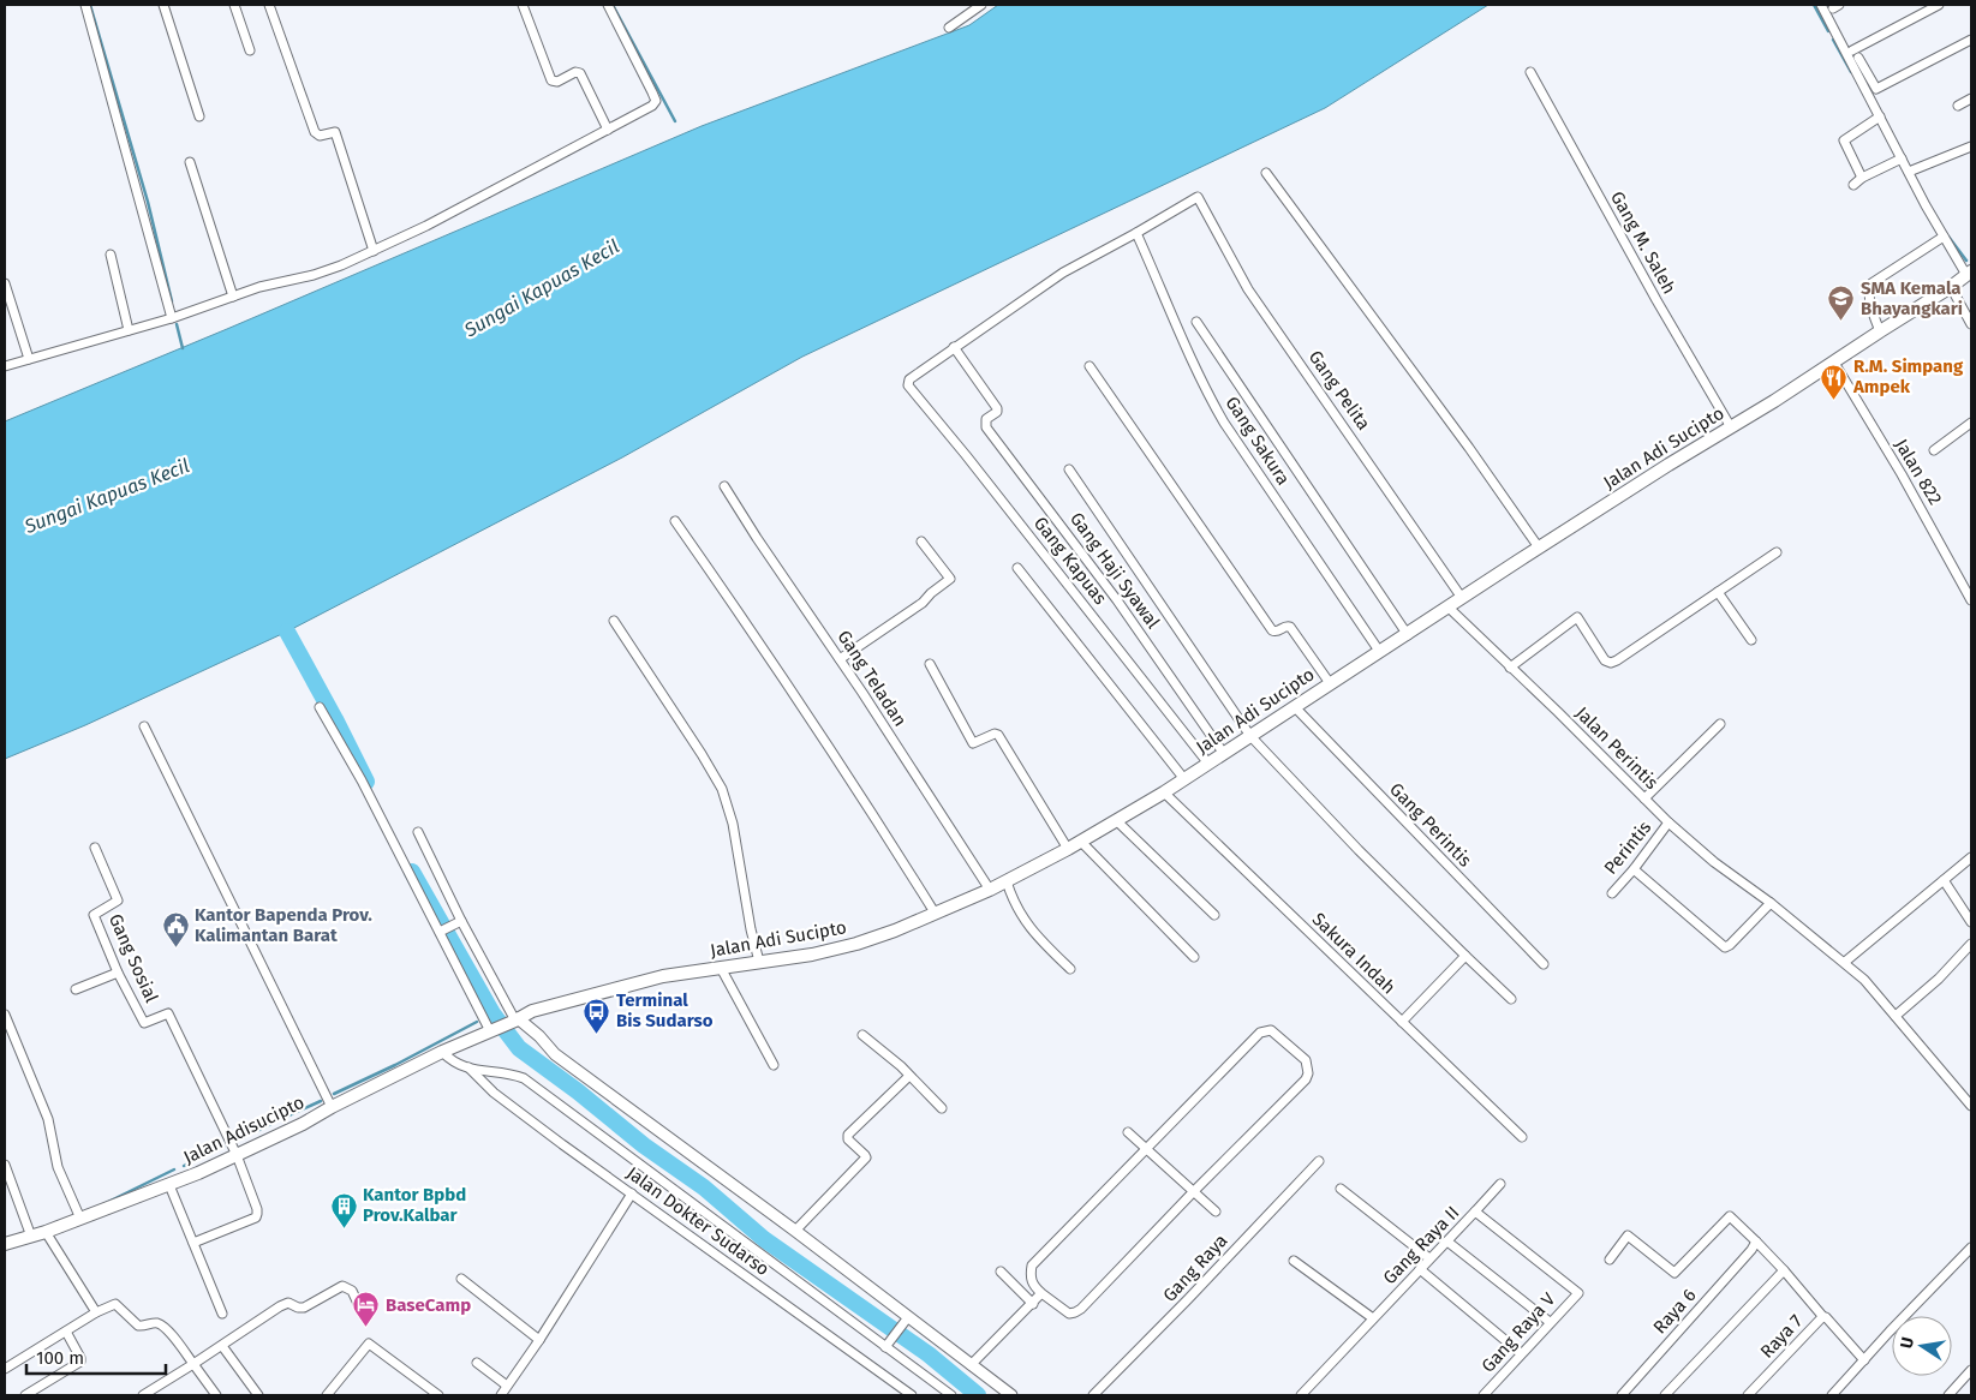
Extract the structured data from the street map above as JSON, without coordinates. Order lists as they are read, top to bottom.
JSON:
{
  "streets": {
    "main road": ["Jalan Adi Sucipto", "Jalan Adisucipto"],
    "street": [
      "Gang M. Saleh",
      "Gang Pelita",
      "Gang Sakura",
      "Jalan 822",
      "Gang Kapuas",
      "Gang Haji Syawal",
      "Gang Teladan",
      "Jalan Perintis",
      "Gang Perintis",
      "Perintis",
      "Sakura Indah",
      "Gang Sosial",
      "Jalan Dokter Sudarso",
      "Gang Raya II",
      "Gang Raya",
      "Raya 6",
      "Gang Raya V",
      "Raya 7"
    ]
  },
  "crossings": [
    ["Gang M. Saleh", "Jalan Adi Sucipto"],
    ["Gang Pelita", "Gang Sakura"],
    ["Gang Pelita", "Jalan Adi Sucipto"],
    ["Gang Sakura", "Jalan Adi Sucipto"],
    ["Jalan Adi Sucipto", "Jalan 822"],
    ["Jalan Adi Sucipto", "Gang Kapuas"],
    ["Jalan Adi Sucipto", "Gang Haji Syawal"],
    ["Jalan Adi Sucipto", "Gang Teladan"],
    ["Jalan Adi Sucipto", "Jalan Perintis"],
    ["Jalan Adi Sucipto", "Gang Perintis"],
    ["Jalan Adi Sucipto", "Sakura Indah"],
    ["Jalan Adi Sucipto", "Jalan Adisucipto"],
    ["Gang Kapuas", "Gang Haji Syawal"],
    ["Jalan Perintis", "Perintis"],
    ["Gang Sosial", "Jalan Adisucipto"],
    ["Gang Raya II", "Gang Raya V"]
  ],
  "water": ["Sungai Kapuas Kecil"],
  "places": {
    "school or university": ["SMA Kemala Bhayangkari"],
    "restaurant": ["R.M. Simpang Ampek"],
    "public building": ["Kantor Bapenda Prov. Kalimantan Barat"],
    "bus stop": ["Terminal Bis Sudarso"],
    "building": ["Kantor Bpbd Prov.Kalbar"],
    "hotel": ["BaseCamp"]
  },
  "scale_bar": "100 m",
  "north": "left"
}
